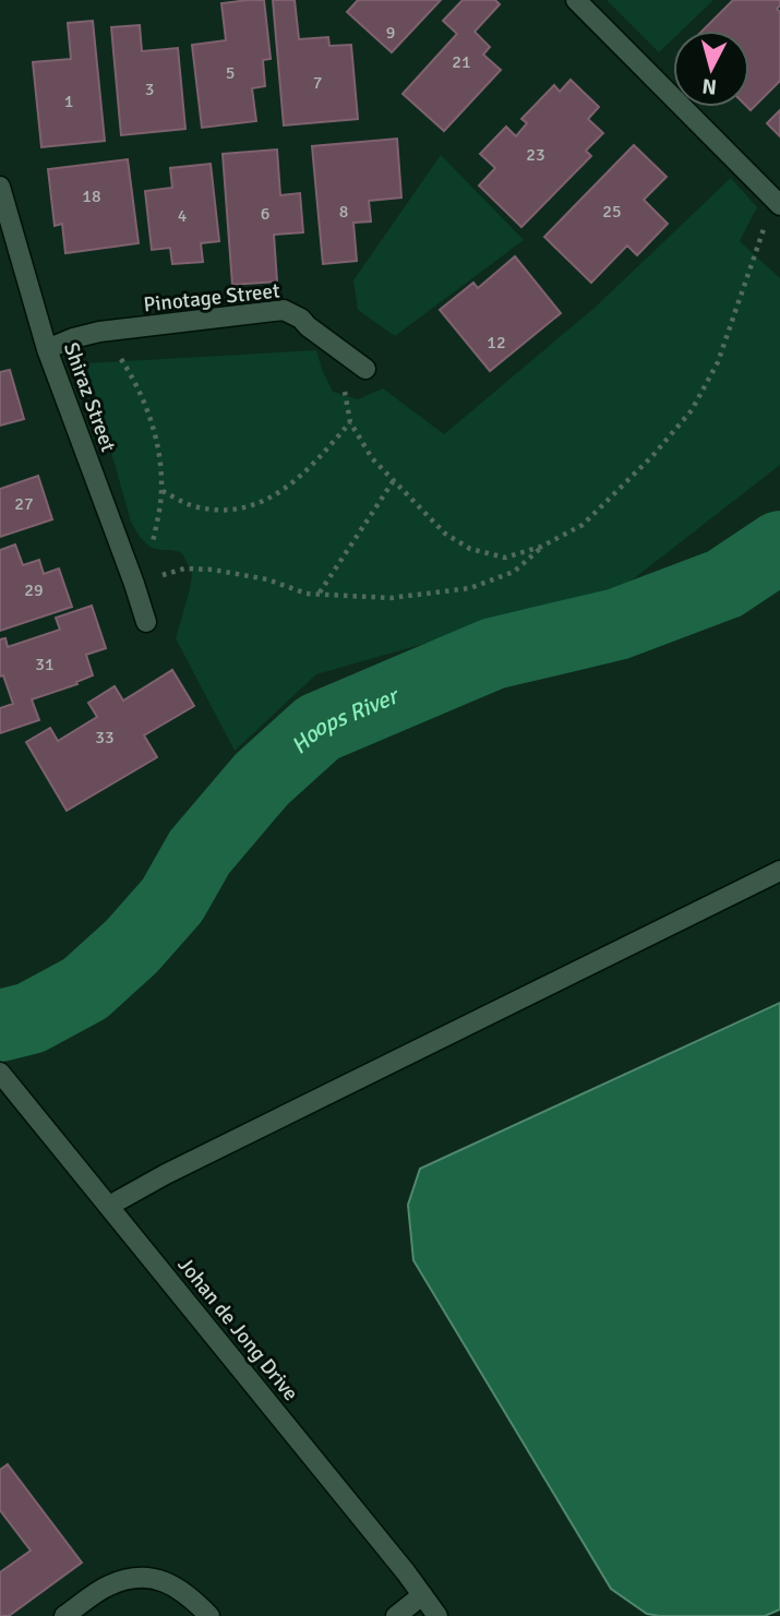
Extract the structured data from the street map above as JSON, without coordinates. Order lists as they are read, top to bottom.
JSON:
{
  "streets": {
    "street": ["Pinotage Street", "Shiraz Street", "Johan de Jong Drive"]
  },
  "crossings": [
    ["Pinotage Street", "Shiraz Street"]
  ],
  "water": ["Hoops River"],
  "house_numbers": [
    "9",
    "21",
    "5",
    "7",
    "3",
    "1",
    "23",
    "18",
    "8",
    "25",
    "6",
    "4",
    "12",
    "27",
    "29",
    "31",
    "33"
  ],
  "north": "bottom"
}
